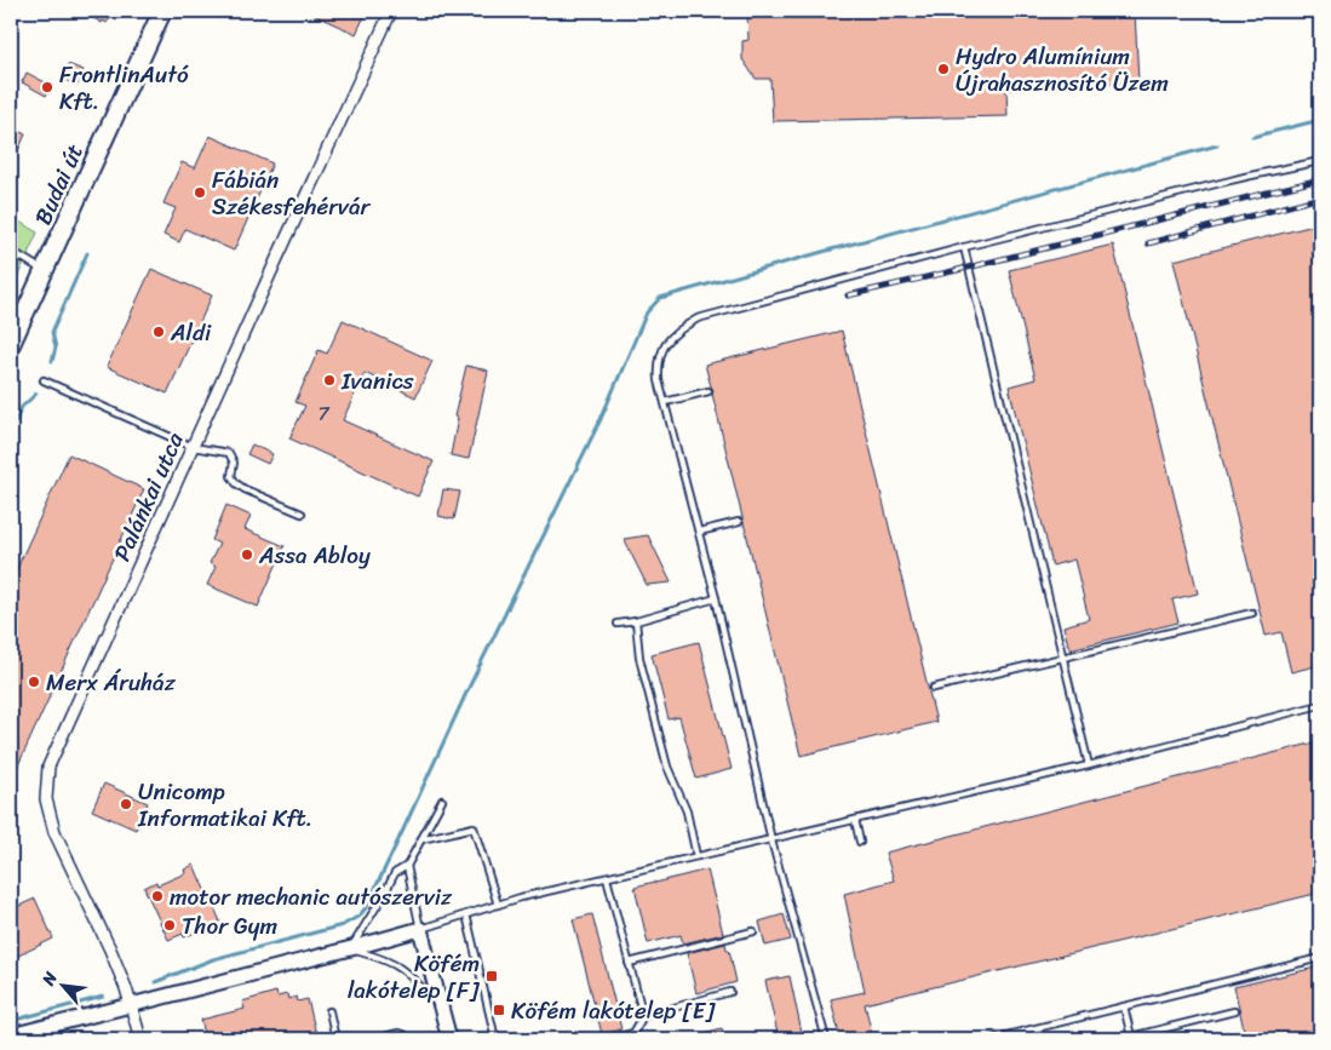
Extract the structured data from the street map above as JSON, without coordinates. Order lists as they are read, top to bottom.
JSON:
{
  "streets": {
    "main road": ["Budai út"],
    "street": ["Palánkai utca"]
  },
  "places": {
    "other": [
      "Hydro Alumínium Újrahasznosító Üzem",
      "FrontlinAutó Kft.",
      "Fábián Székesfehérvár",
      "Aldi",
      "Ivanics",
      "Assa Abloy",
      "Merx Áruház",
      "Unicomp Informatikai Kft.",
      "motor mechanic autószerviz",
      "Thor Gym"
    ],
    "transit": ["Köfém lakótelep [F]", "Köfém lakótelep [E]"]
  },
  "house_numbers": ["7"],
  "north": "top left"
}
